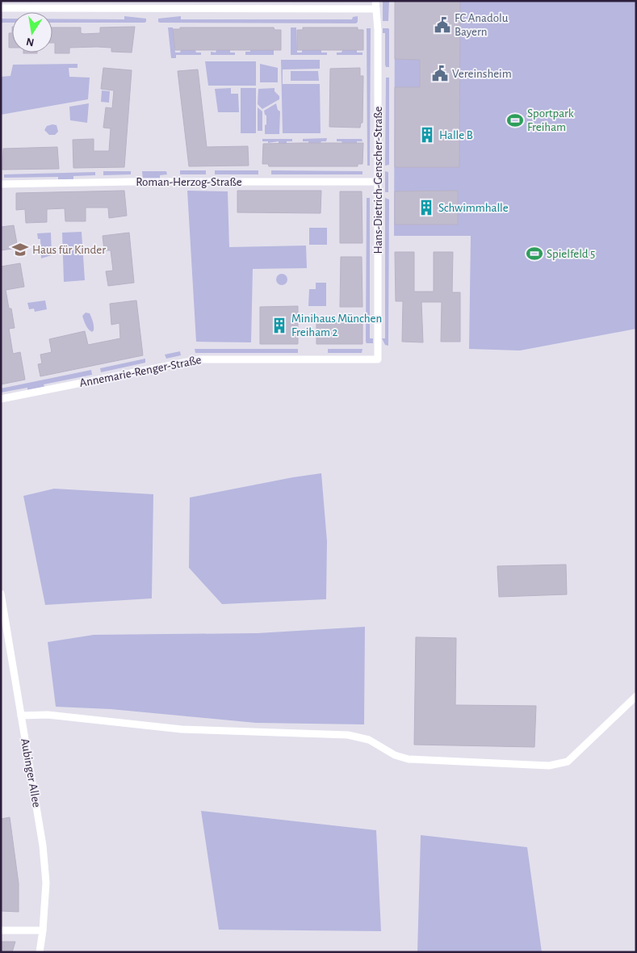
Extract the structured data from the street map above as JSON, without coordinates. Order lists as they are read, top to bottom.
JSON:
{
  "streets": {
    "street": [
      "Hans-Dietrich-Genscher-Straße",
      "Roman-Herzog-Straße",
      "Annemarie-Renger-Straße",
      "Aubinger Allee"
    ]
  },
  "crossings": [
    ["Hans-Dietrich-Genscher-Straße", "Roman-Herzog-Straße"],
    ["Hans-Dietrich-Genscher-Straße", "Annemarie-Renger-Straße"]
  ],
  "places": {
    "public building": ["FC Anadolu Bayern", "Vereinsheim"],
    "sports": ["Sportpark Freiham", "Spielfeld 5"],
    "building": ["Halle B", "Schwimmhalle", "Minihaus München Freiham 2"],
    "school or university": ["Haus für Kinder"]
  },
  "north": "bottom"
}
